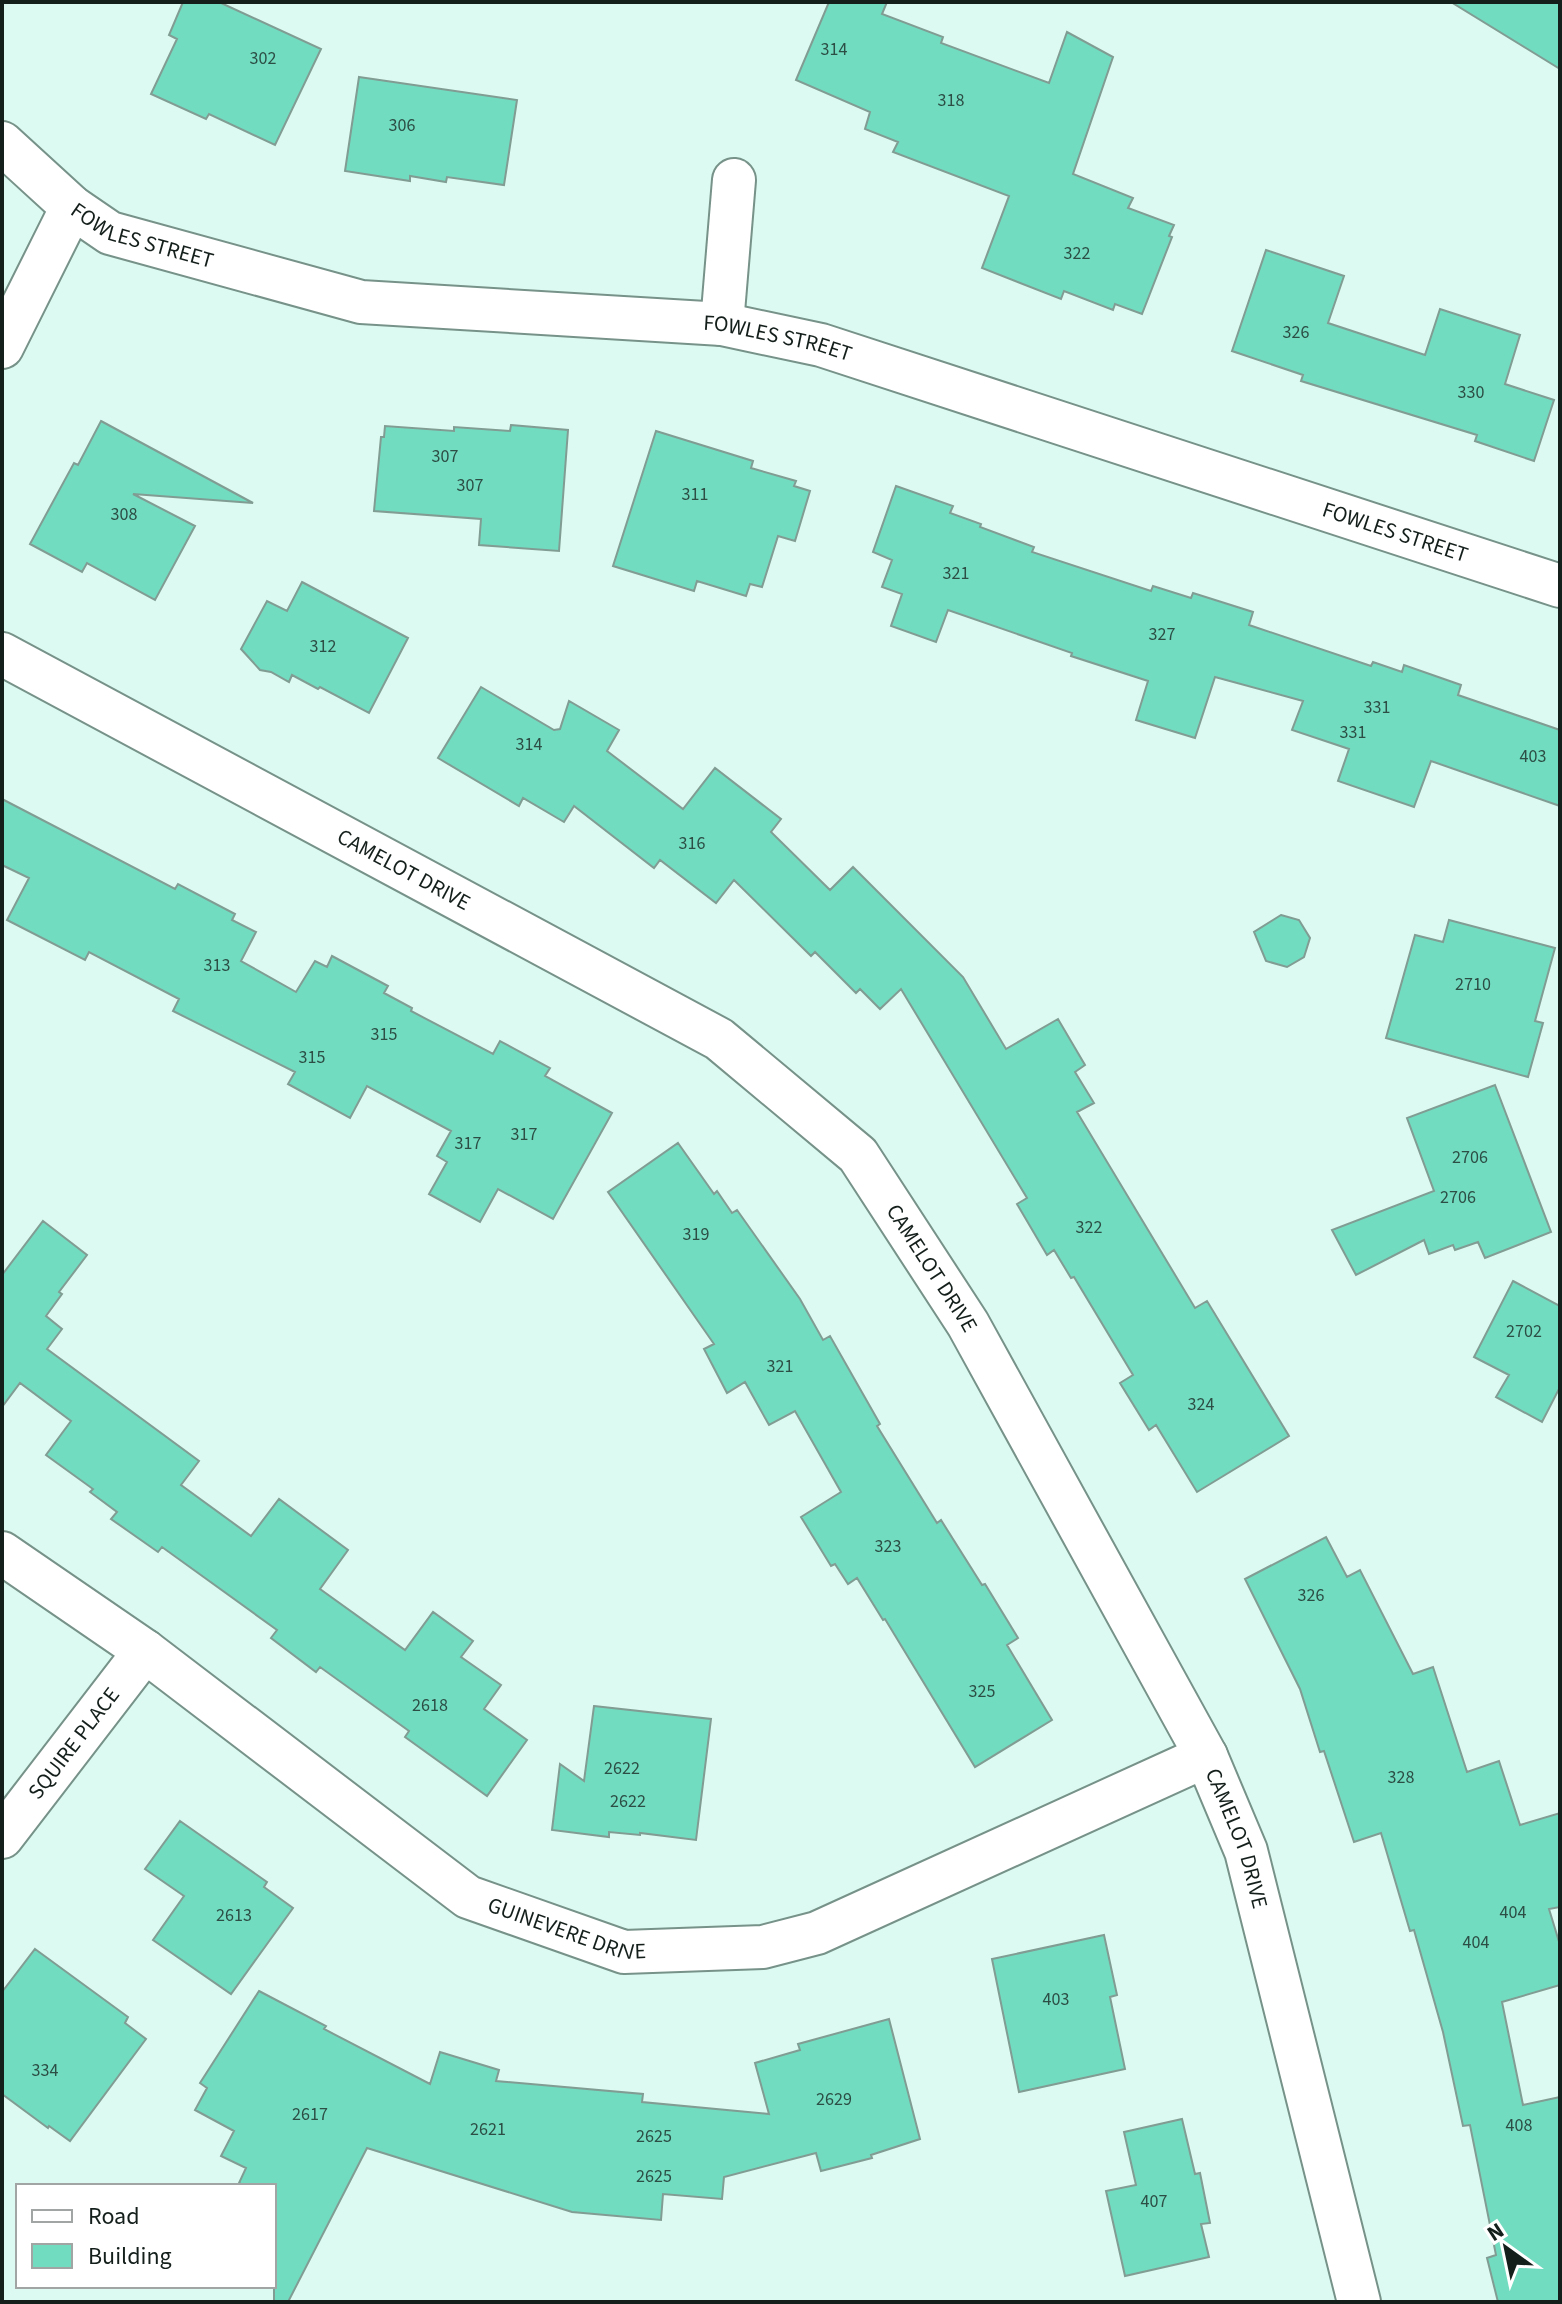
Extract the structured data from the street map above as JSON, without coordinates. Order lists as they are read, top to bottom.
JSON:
{
  "streets": {
    "street": [
      "FOWLES STREET",
      "CAMELOT DRIVE",
      "SQUIRE PLACE",
      "GUINEVERE DRIVE"
    ]
  },
  "crossings": [
    ["CAMELOT DRIVE", "GUINEVERE DRIVE"],
    ["SQUIRE PLACE", "GUINEVERE DRIVE"]
  ],
  "house_numbers": [
    "314",
    "302",
    "318",
    "306",
    "322",
    "326",
    "330",
    "307",
    "307",
    "311",
    "308",
    "321",
    "327",
    "312",
    "331",
    "331",
    "314",
    "403",
    "316",
    "313",
    "2710",
    "315",
    "315",
    "317",
    "317",
    "2706",
    "2706",
    "322",
    "319",
    "2702",
    "321",
    "324",
    "323",
    "326",
    "325",
    "2618",
    "2622",
    "328",
    "2622",
    "404",
    "2613",
    "404",
    "403",
    "334",
    "2629",
    "2617",
    "408",
    "2621",
    "2625",
    "2625",
    "407"
  ],
  "legend": ["Road", "Building"],
  "north": "top left"
}
